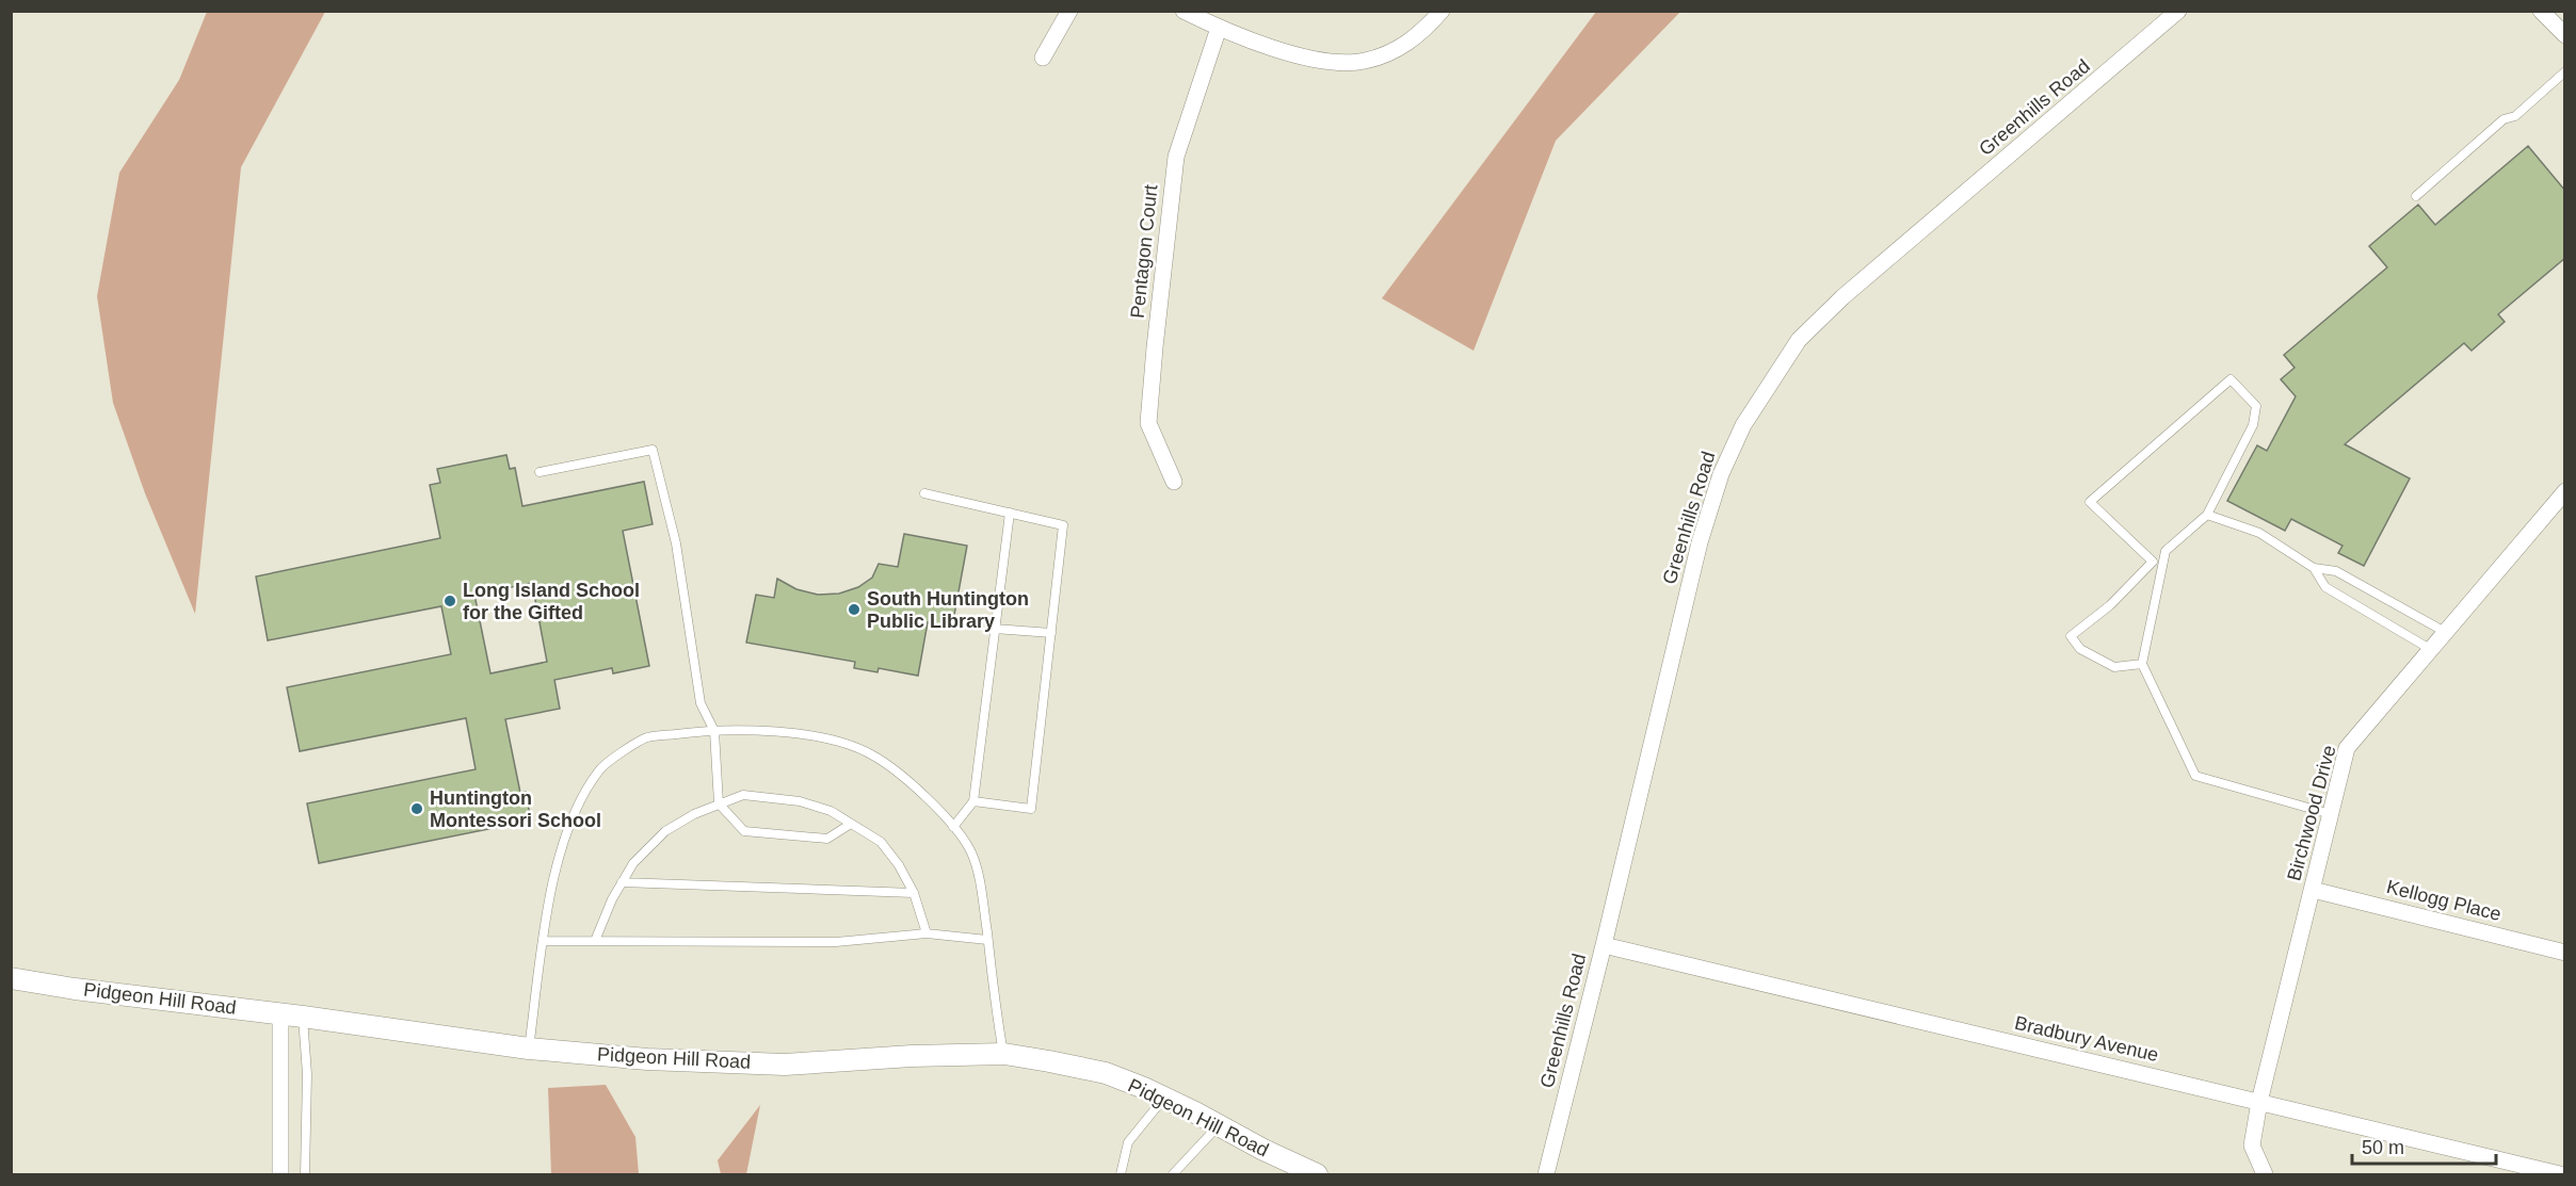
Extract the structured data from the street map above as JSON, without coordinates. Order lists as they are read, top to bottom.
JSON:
{
  "streets": {
    "street": [
      "Greenhills Road",
      "Pentagon Court",
      "Birchwood Drive",
      "Kellogg Place",
      "Pidgeon Hill Road",
      "Bradbury Avenue"
    ]
  },
  "crossings": [
    ["Greenhills Road", "Bradbury Avenue"],
    ["Birchwood Drive", "Kellogg Place"],
    ["Birchwood Drive", "Bradbury Avenue"]
  ],
  "places": ["Long Island School for the Gifted", "South Huntington Public Library", "Huntington Montessori School"],
  "scale_bar": "50 m"
}
